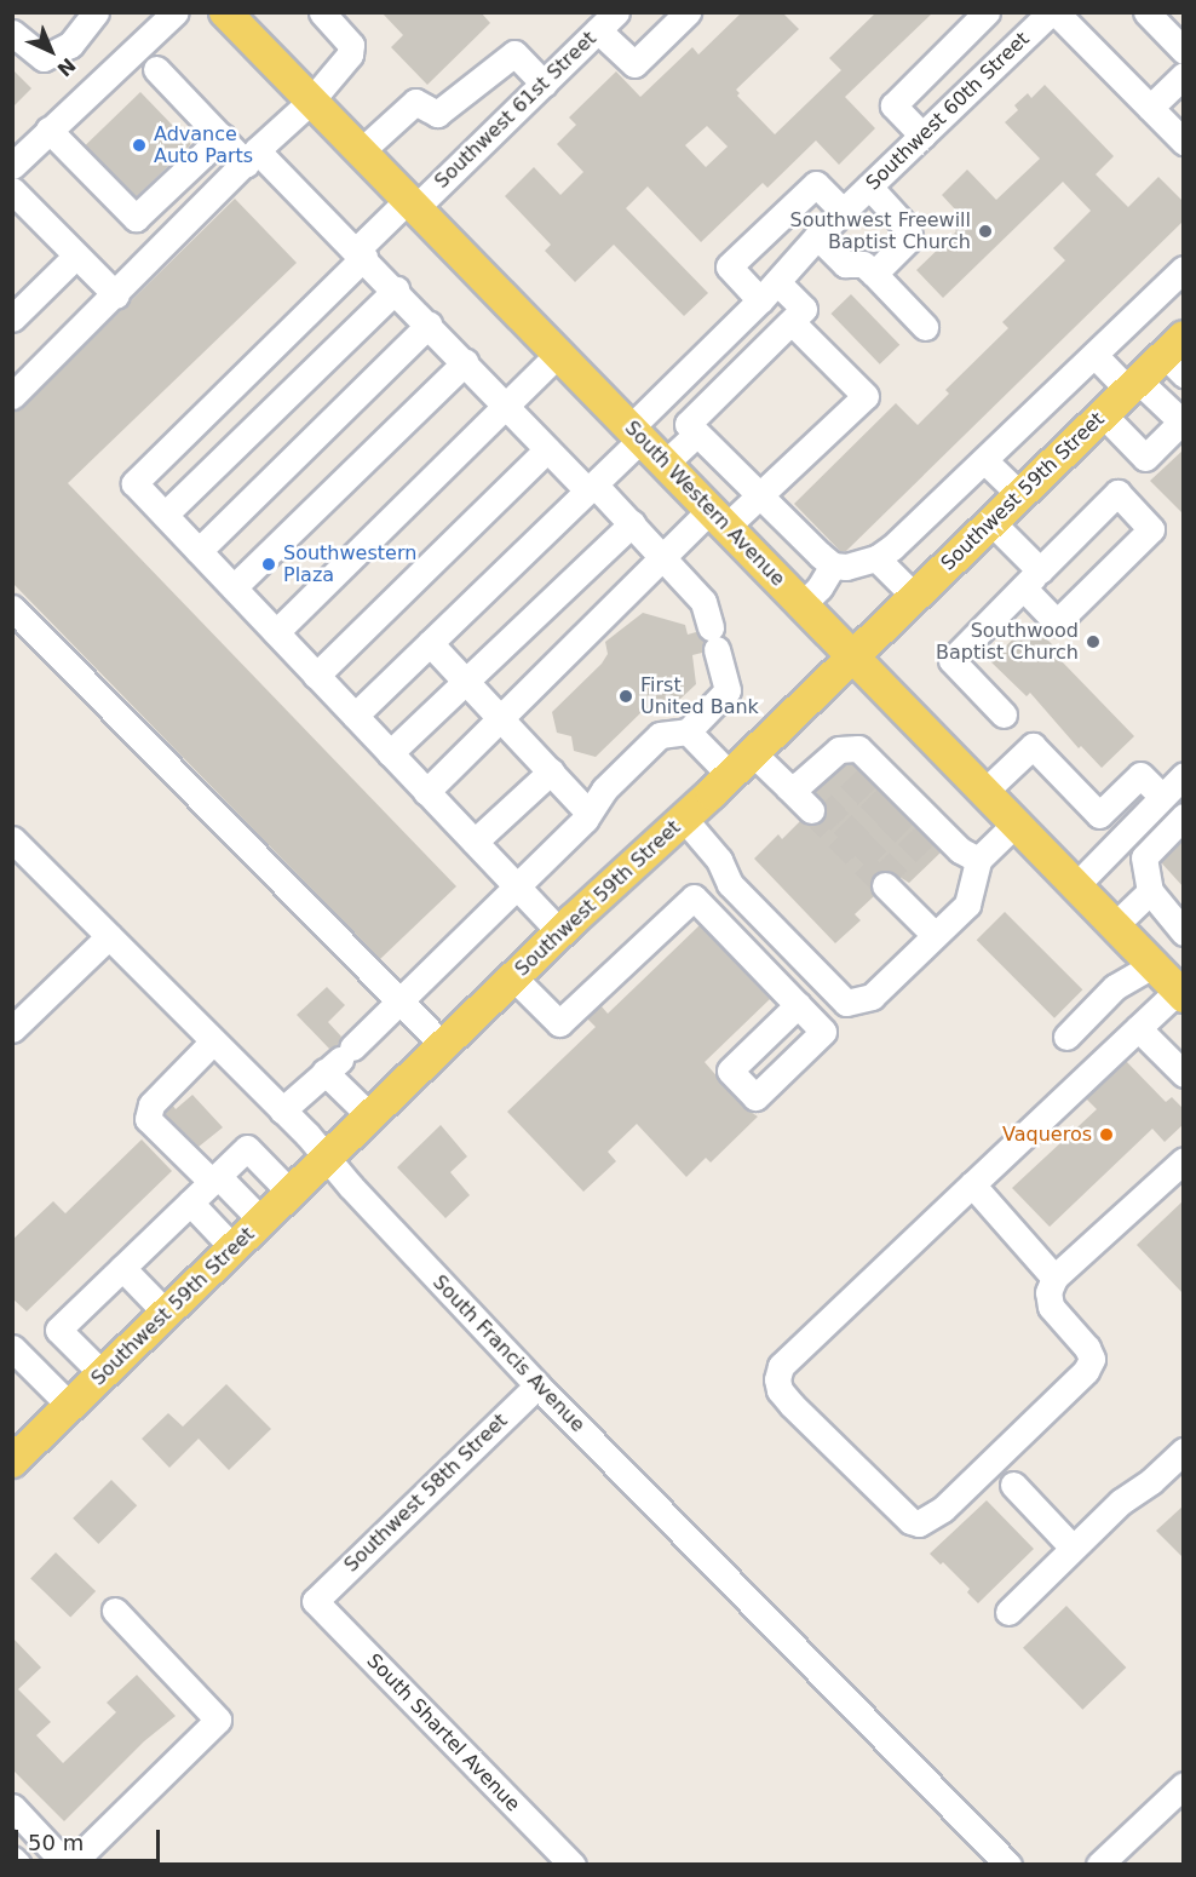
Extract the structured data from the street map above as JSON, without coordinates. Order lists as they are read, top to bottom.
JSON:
{
  "streets": {
    "main road": ["Southwest 59th Street", "South Western Avenue"],
    "street": [
      "Southwest 61st Street",
      "Southwest 60th Street",
      "South Francis Avenue",
      "Southwest 58th Street",
      "South Shartel Avenue"
    ]
  },
  "crossings": [
    ["Southwest 61st Street", "South Western Avenue"],
    ["Southwest 60th Street", "South Western Avenue"],
    ["Southwest 59th Street", "South Western Avenue"],
    ["Southwest 59th Street", "South Francis Avenue"],
    ["South Francis Avenue", "Southwest 58th Street"],
    ["Southwest 58th Street", "South Shartel Avenue"]
  ],
  "places": [
    "Advance Auto Parts",
    "Southwest Freewill Baptist Church",
    "Southwestern Plaza",
    "Southwood Baptist Church",
    "First United Bank",
    "Vaqueros"
  ],
  "scale_bar": "50 m",
  "north": "bottom right"
}
